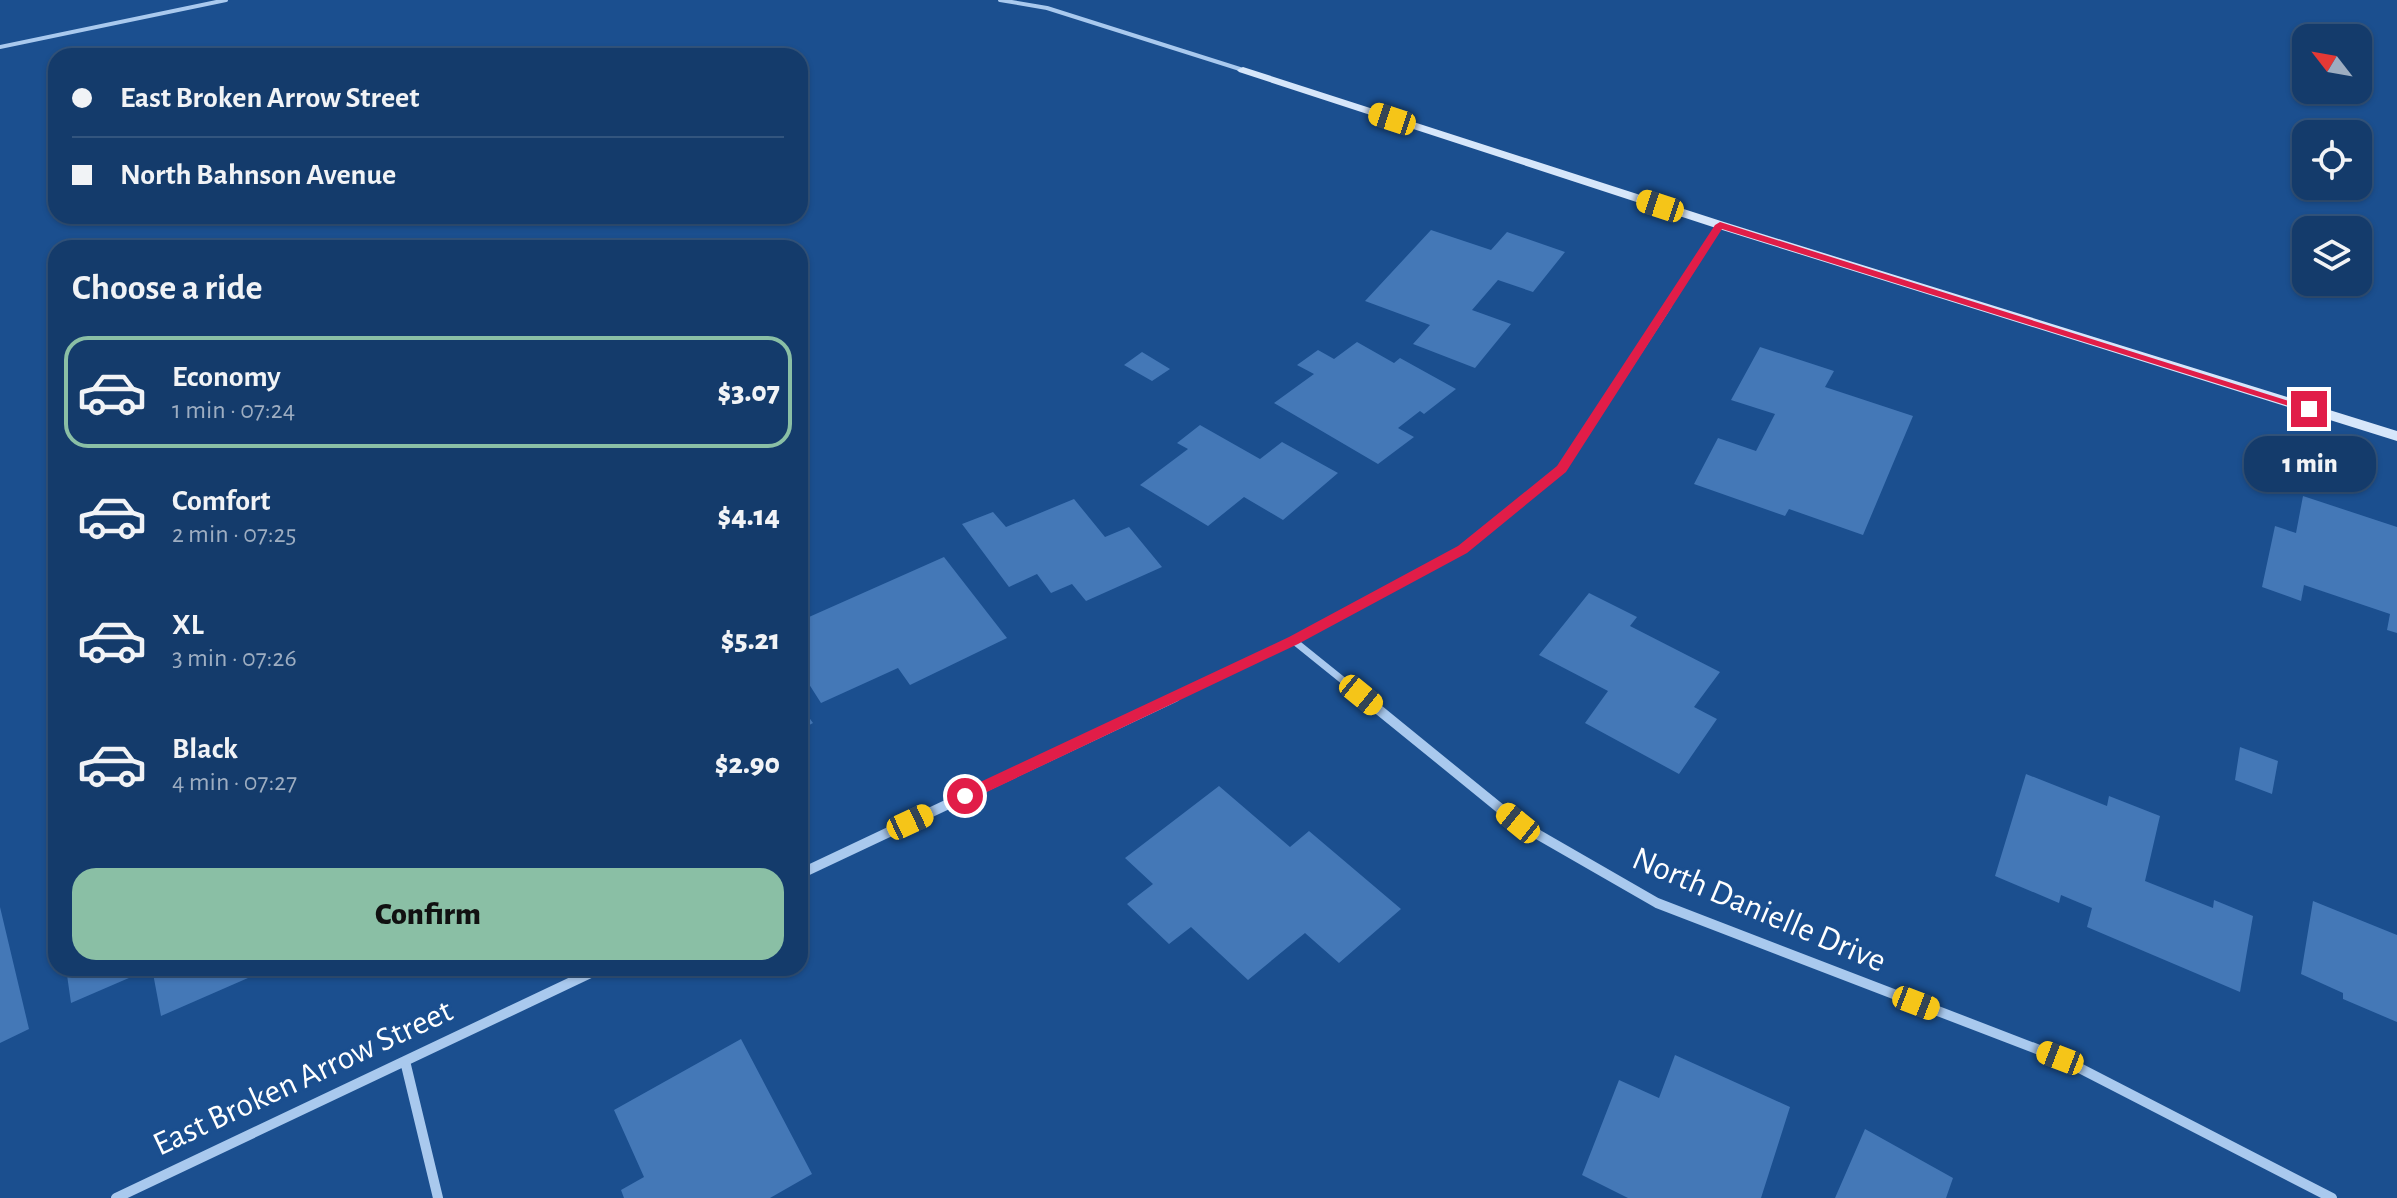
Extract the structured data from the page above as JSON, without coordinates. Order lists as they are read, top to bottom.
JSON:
{
  "streets": {
    "street": ["North Danielle Drive", "East Broken Arrow Street"]
  },
  "north": "top left",
  "page": {
    "banner": ["East Broken Arrow Street", "North Bahnson Avenue"],
    "heading": "Choose a ride",
    "list": [
      {
        "name": "Economy",
        "note": "1 min · 07:24",
        "value": "$3.07"
      },
      {
        "name": "Comfort",
        "note": "2 min · 07:25",
        "value": "$4.14"
      },
      {
        "name": "XL",
        "note": "3 min · 07:26",
        "value": "$5.21"
      },
      {
        "name": "Black",
        "note": "4 min · 07:27",
        "value": "$2.90"
      }
    ],
    "bubble": "1 min",
    "buttons": "Confirm"
  }
}
